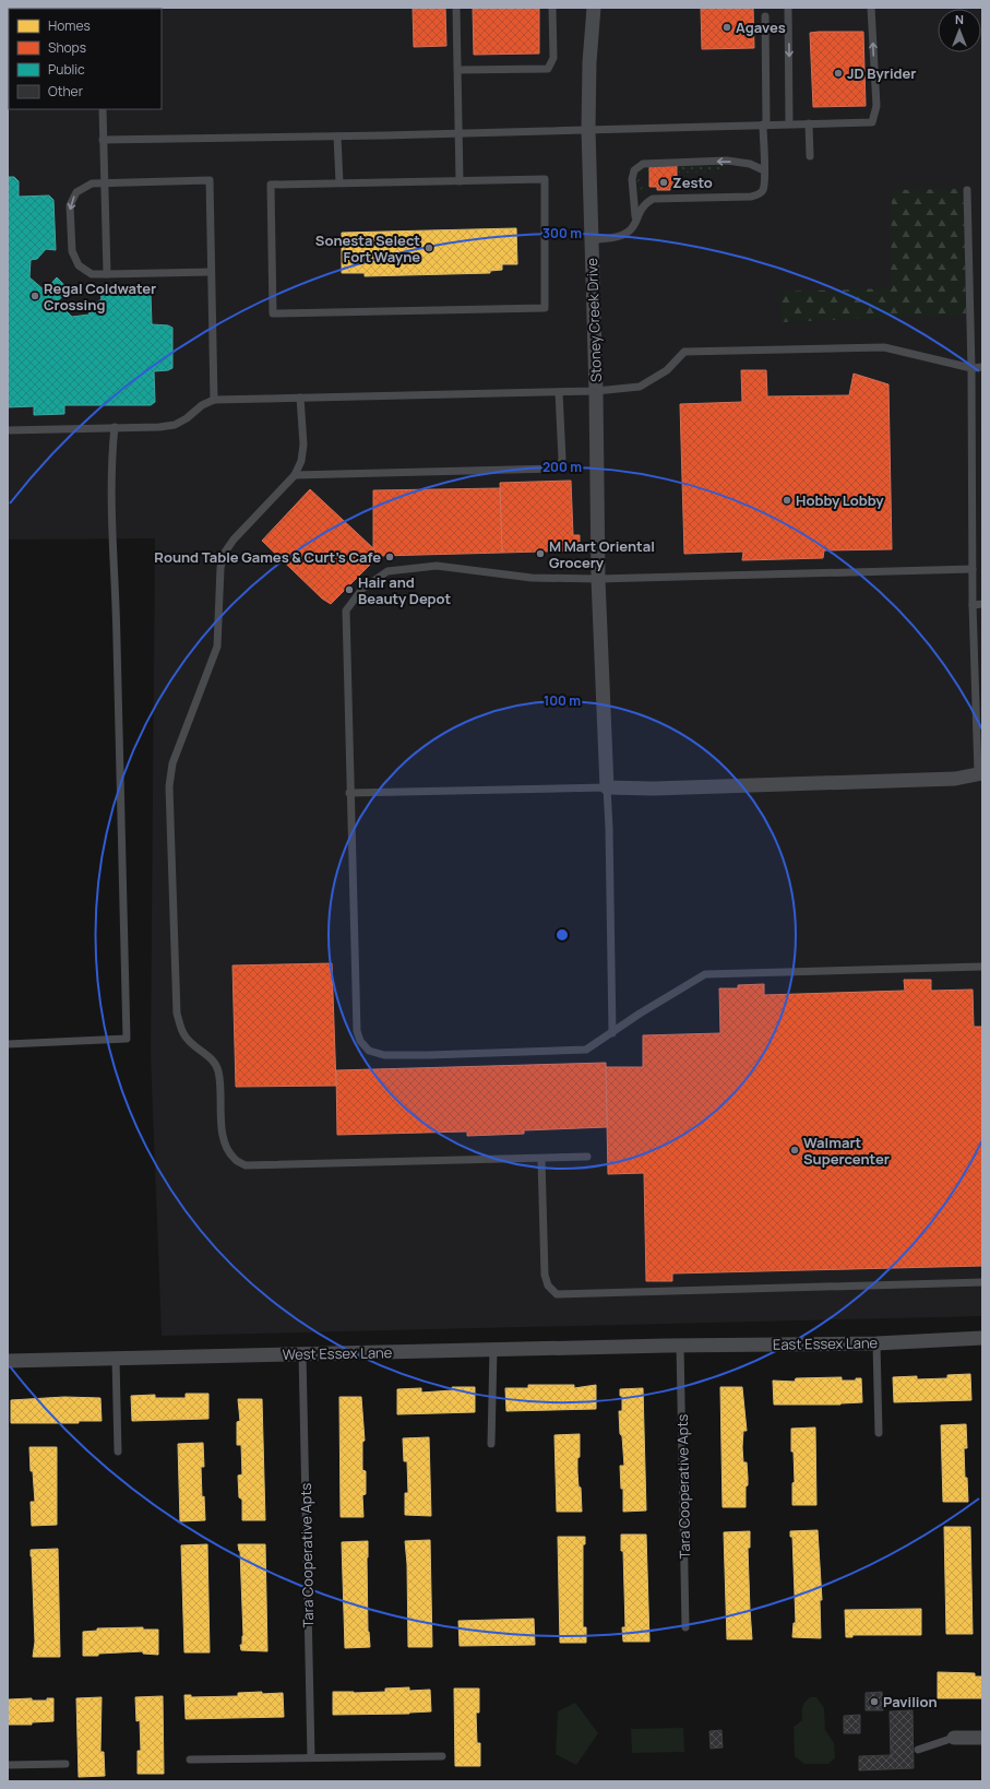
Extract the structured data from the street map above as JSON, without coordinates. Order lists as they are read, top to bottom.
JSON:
{
  "streets": {
    "street": ["Stoney Creek Drive", "East Essex Lane", "West Essex Lane"],
    "lane": ["Tara Cooperative Apts"]
  },
  "crossings": [
    ["East Essex Lane", "West Essex Lane"],
    ["East Essex Lane", "Tara Cooperative Apts"],
    ["West Essex Lane", "Tara Cooperative Apts"]
  ],
  "places": [
    "Agaves",
    "JD Byrider",
    "Zesto",
    "Sonesta Select Fort Wayne",
    "Regal Coldwater Crossing",
    "Hobby Lobby",
    "M Mart Oriental Grocery",
    "Round Table Games & Curt's Cafe",
    "Hair and Beauty Depot",
    "Walmart Supercenter",
    "Pavilion"
  ],
  "legend": [
    "Homes",
    "Shops",
    "Public",
    "Other"
  ],
  "north": "top",
  "rings": ["300 m", "200 m", "100 m"]
}
